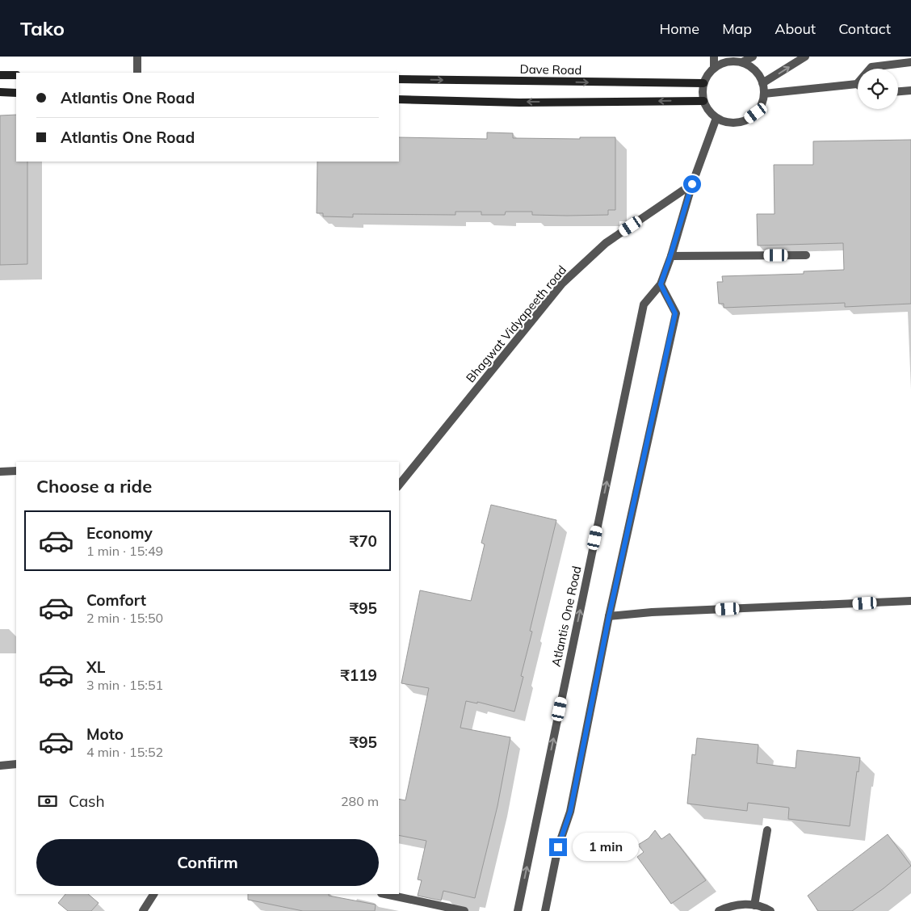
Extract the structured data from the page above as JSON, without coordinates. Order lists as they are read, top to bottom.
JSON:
{
  "streets": {
    "main road": ["Dave Road"],
    "street": ["Bhagwat Vidyapeeth road", "Atlantis One Road"]
  },
  "crossings": [
    ["Dave Road", "Atlantis One Road"],
    ["Bhagwat Vidyapeeth road", "Atlantis One Road"]
  ],
  "page": {
    "header": "Tako",
    "nav": [
      "Home",
      "Map",
      "About",
      "Contact"
    ],
    "banner": ["Atlantis One Road", "Atlantis One Road"],
    "heading": "Choose a ride",
    "list": [
      {
        "name": "Economy",
        "note": "1 min · 15:49",
        "value": "₹70"
      },
      {
        "name": "Comfort",
        "note": "2 min · 15:50",
        "value": "₹95"
      },
      {
        "name": "XL",
        "note": "3 min · 15:51",
        "value": "₹119"
      },
      {
        "name": "Moto",
        "note": "4 min · 15:52",
        "value": "₹95"
      }
    ],
    "pay": ["Cash", "280 m"],
    "buttons": "Confirm",
    "bubble": "1 min"
  }
}
